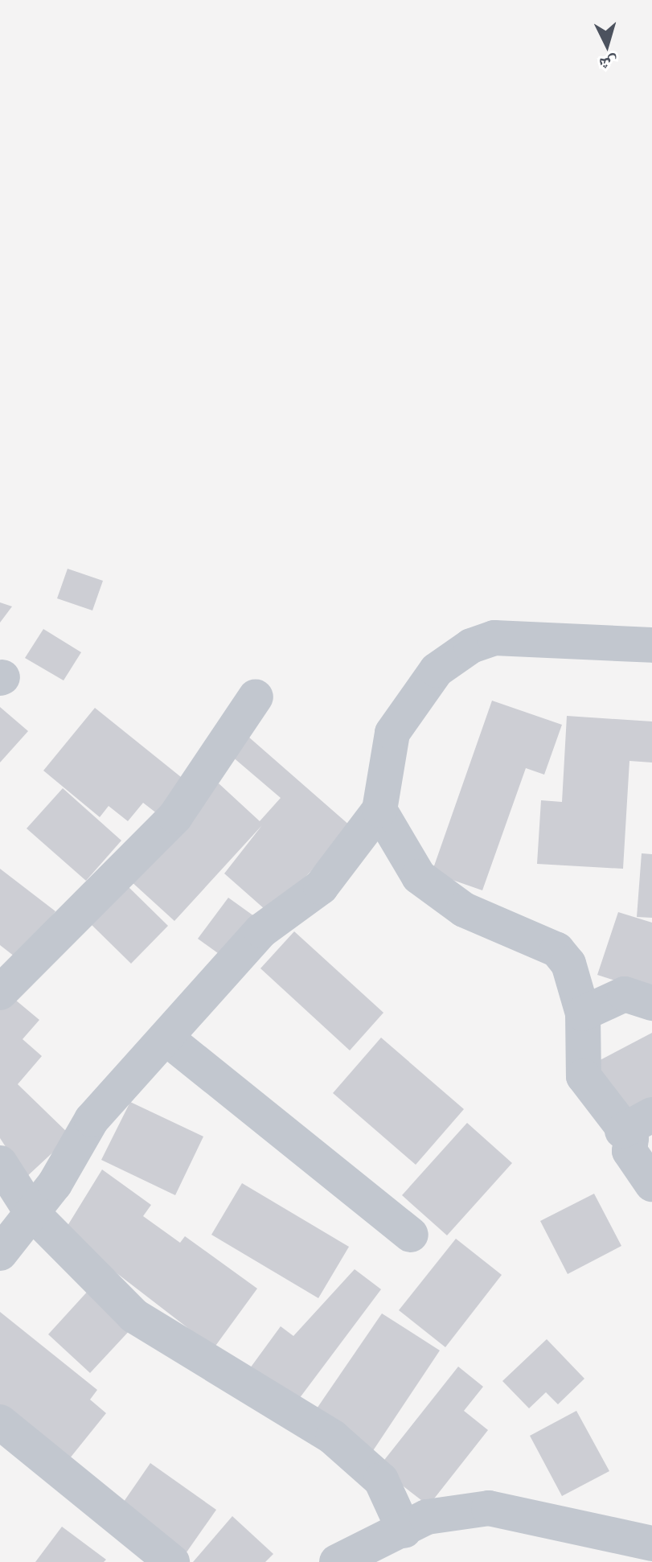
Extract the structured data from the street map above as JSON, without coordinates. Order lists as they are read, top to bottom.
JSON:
{
  "north": "bottom"
}
